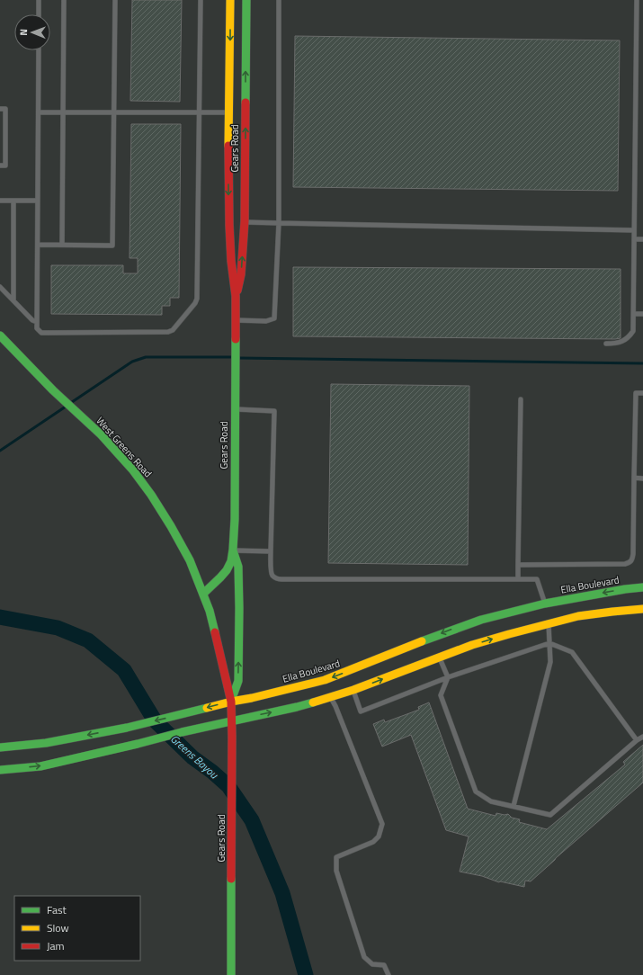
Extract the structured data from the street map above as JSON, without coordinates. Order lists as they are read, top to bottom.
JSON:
{
  "streets": {
    "main road": ["Gears Road", "West Greens Road", "Ella Boulevard"]
  },
  "crossings": [
    ["Gears Road", "West Greens Road"],
    ["Gears Road", "Ella Boulevard"]
  ],
  "water": ["Greens Bayou"],
  "legend": ["Fast", "Slow", "Jam"],
  "north": "left"
}
